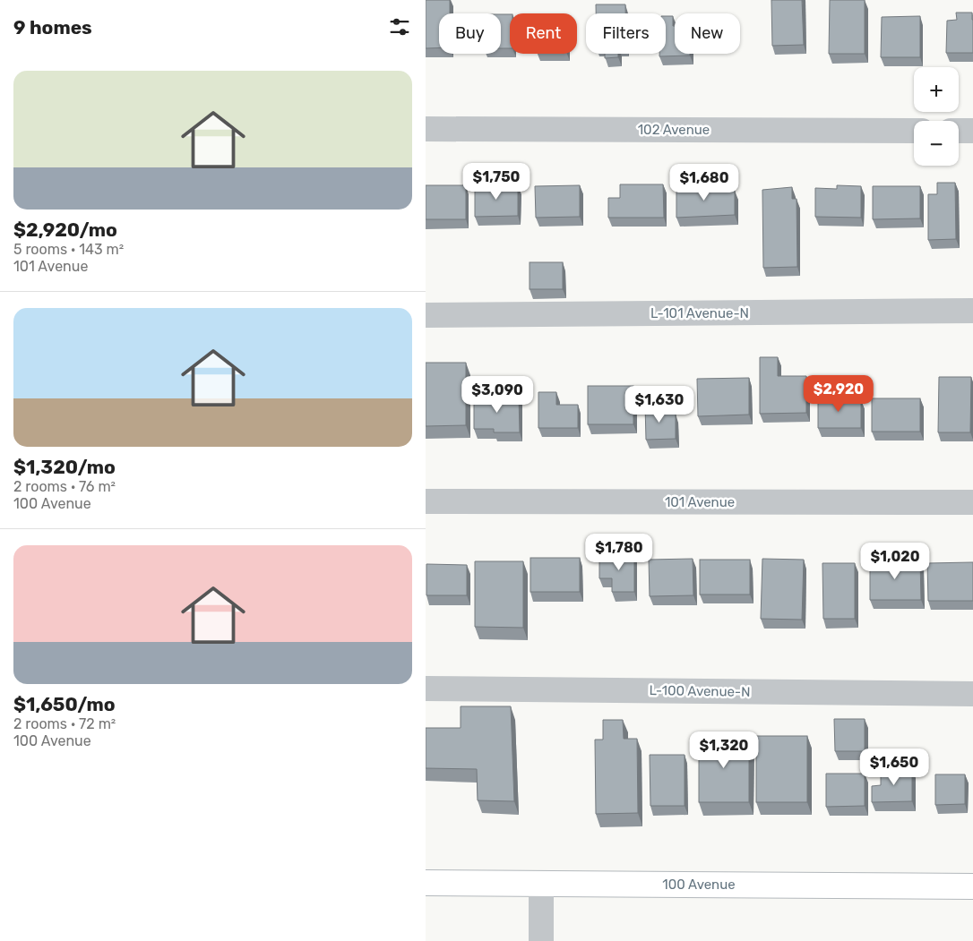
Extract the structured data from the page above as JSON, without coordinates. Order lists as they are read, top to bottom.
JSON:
{
  "streets": {
    "main road": ["100 Avenue"],
    "street": [
      "102 Avenue",
      "L-101 Avenue-N",
      "101 Avenue",
      "L-100 Avenue-N"
    ]
  },
  "page": {
    "heading": "9 homes",
    "chip": [
      "Buy",
      "Rent",
      "Filters",
      "New"
    ],
    "list": [
      {
        "name": "$2,920/mo",
        "note": "5 rooms · 143 m² · 101 Avenue"
      },
      {
        "name": "$1,320/mo",
        "note": "2 rooms · 76 m² · 100 Avenue"
      },
      {
        "name": "$1,650/mo",
        "note": "2 rooms · 72 m² · 100 Avenue"
      }
    ],
    "map_buttons": ["+", "−"],
    "price": [
      "$1,750",
      "$1,680",
      "$2,920",
      "$3,090",
      "$1,630",
      "$1,780",
      "$1,020",
      "$1,320",
      "$1,650"
    ]
  }
}
